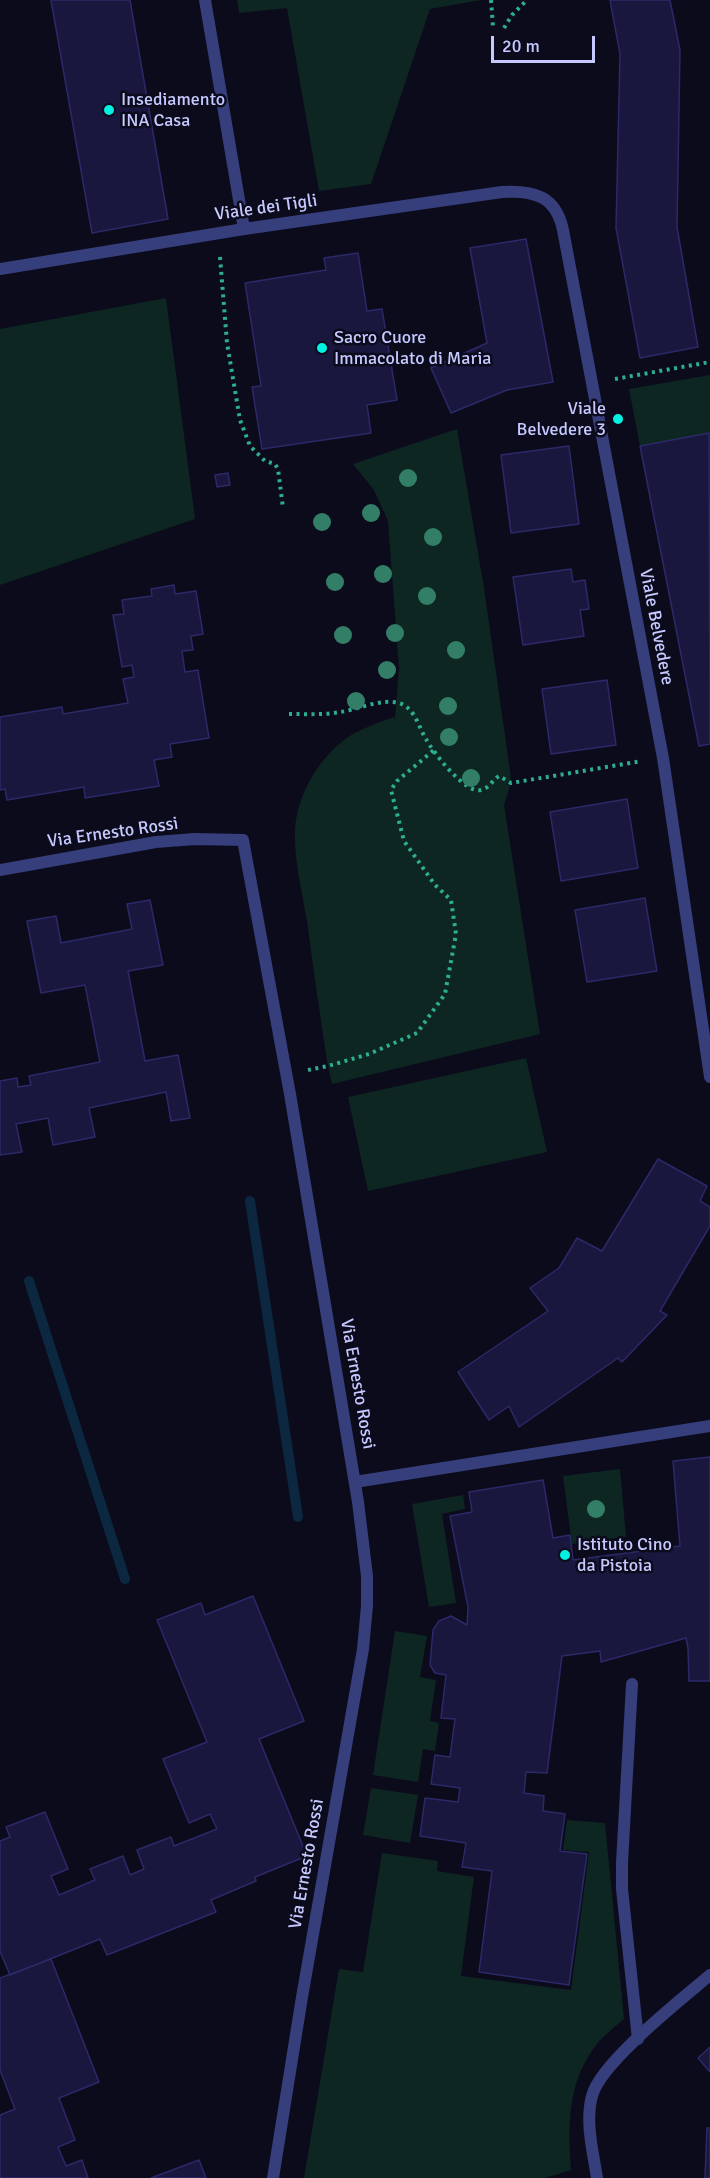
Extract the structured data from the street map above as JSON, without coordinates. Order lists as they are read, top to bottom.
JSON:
{
  "streets": {
    "street": ["Viale dei Tigli", "Viale Belvedere", "Via Ernesto Rossi"]
  },
  "crossings": [
    ["Viale dei Tigli", "Viale Belvedere"]
  ],
  "places": [
    "Insediamento INA Casa",
    "Sacro Cuore Immacolato di Maria",
    "Viale Belvedere 3",
    "Istituto Cino da Pistoia"
  ],
  "scale_bar": "20 m"
}
